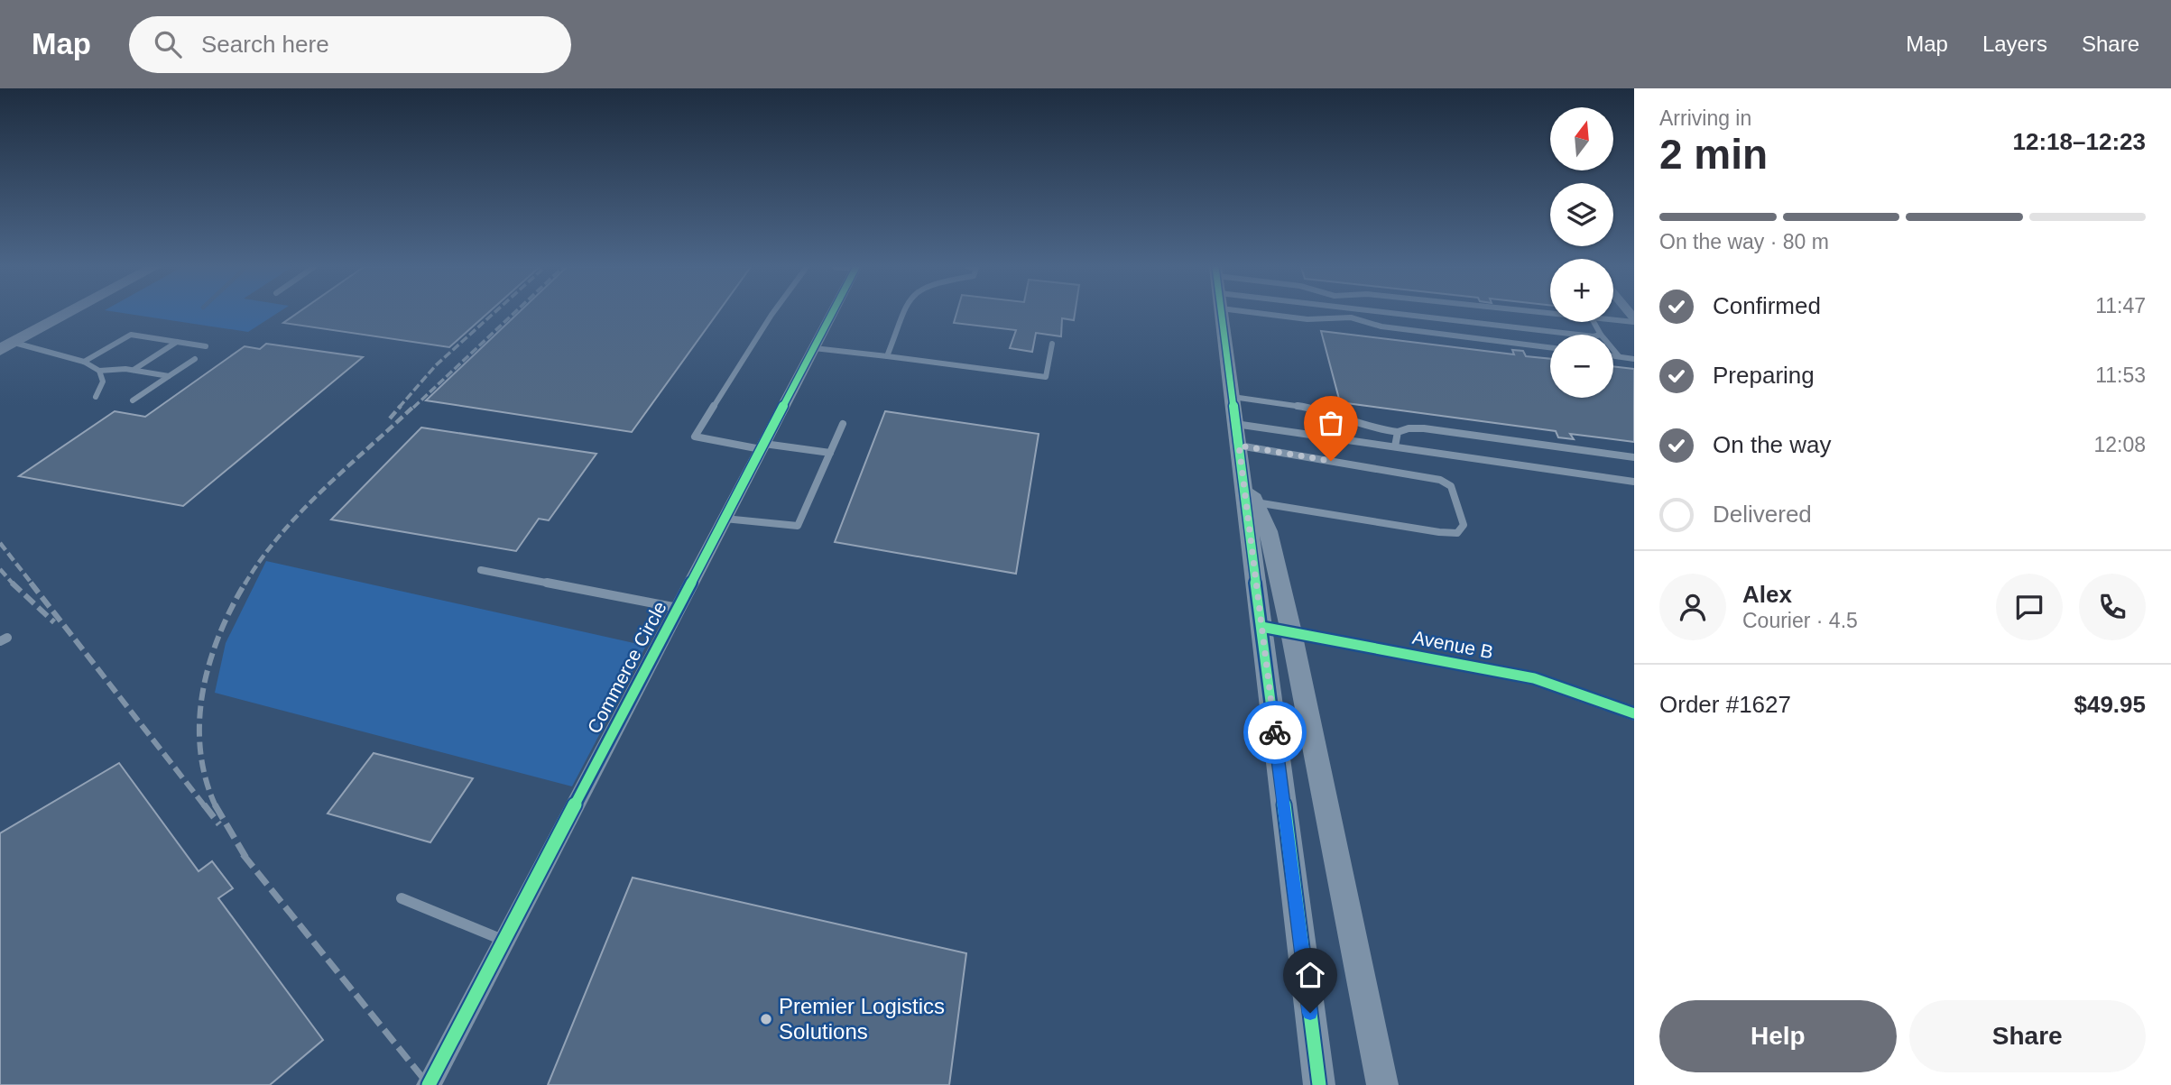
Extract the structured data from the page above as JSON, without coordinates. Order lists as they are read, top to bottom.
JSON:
{
  "streets": {
    "street": ["Avenue B", "Commerce Circle"]
  },
  "places": ["Premier Logistics Solutions"],
  "north": "top",
  "page": {
    "header": "Map",
    "search": "Search here",
    "nav": ["Map", "Layers", "Share"],
    "heading": ["2 min", "Arriving in", "12:18–12:23"],
    "panel": [
      "Alex",
      "Courier · 4.5",
      "Order #1627",
      "$49.95"
    ],
    "map_buttons": ["+", "−"],
    "bar": "On the way · 80 m",
    "list": [
      ["Confirmed", "11:47"],
      ["Preparing", "11:53"],
      ["On the way", "12:08"],
      "Delivered"
    ],
    "buttons": ["Help", "Share"]
  }
}
